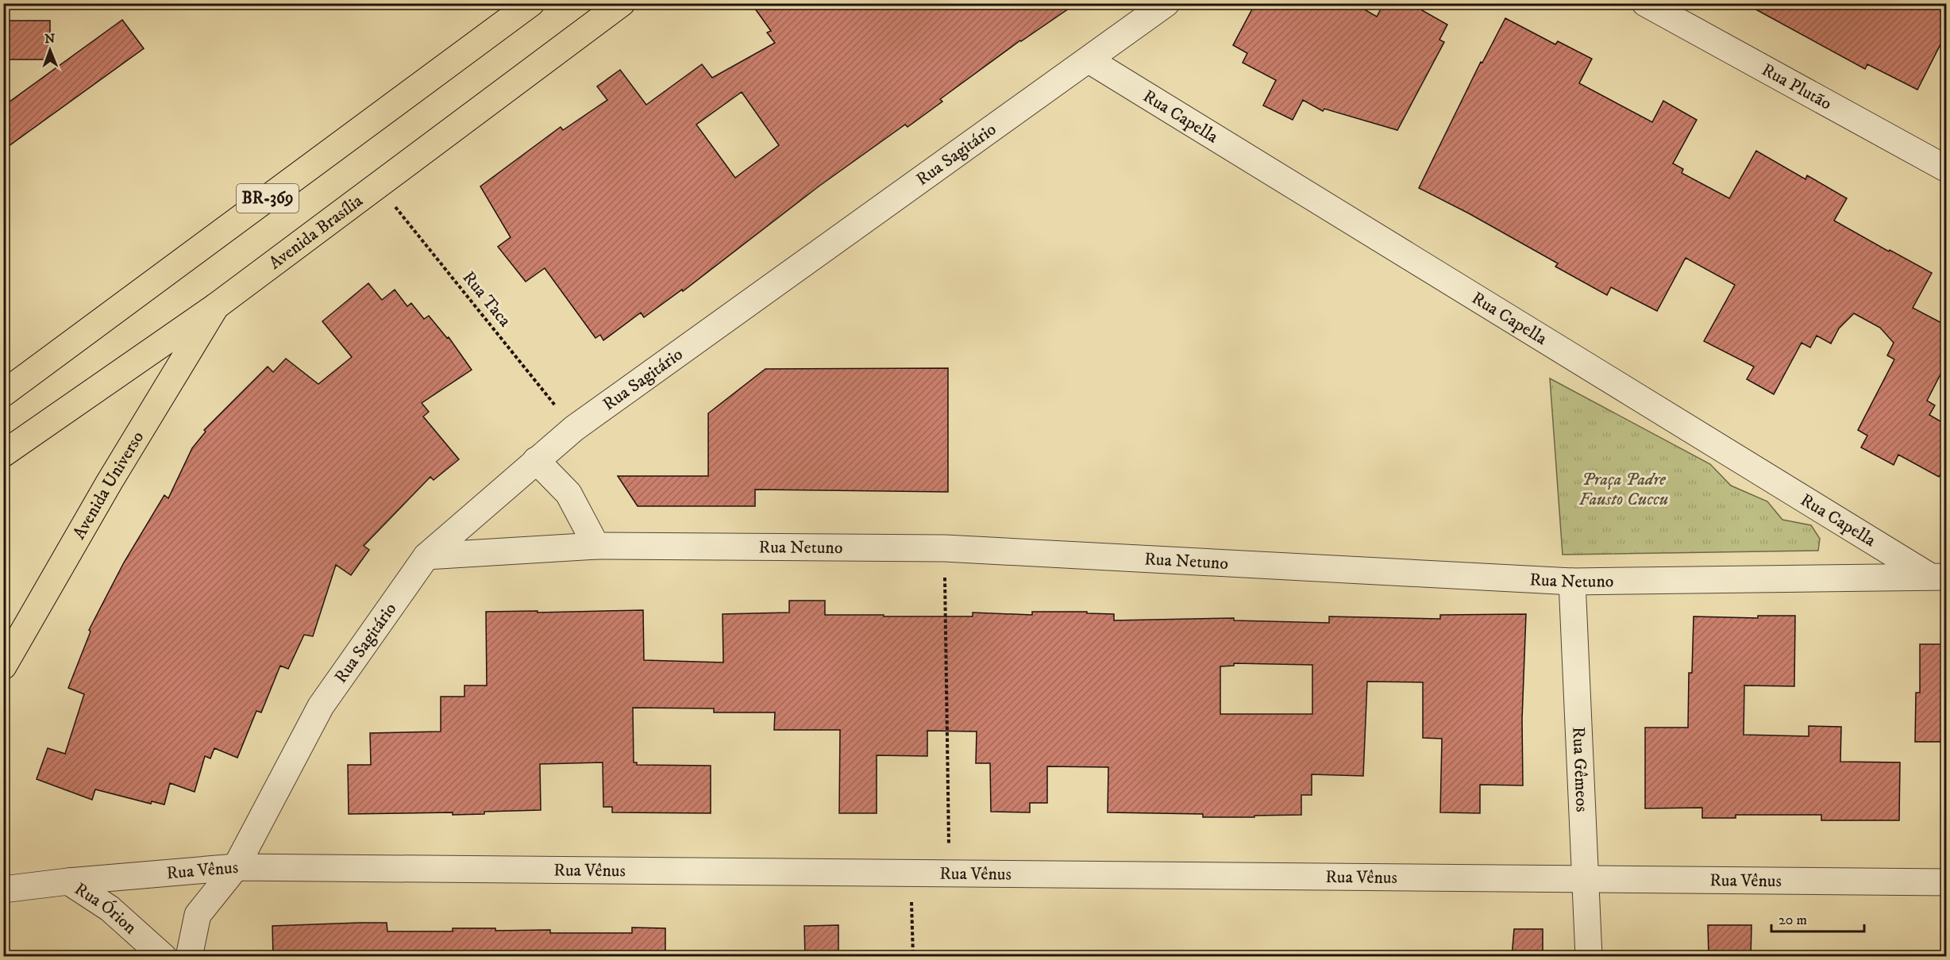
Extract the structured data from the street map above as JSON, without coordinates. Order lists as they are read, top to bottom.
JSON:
{
  "streets": {
    "main road": ["BR-369", "Avenida Brasília", "Avenida Universo"],
    "street": [
      "Rua Plutão",
      "Rua Capella",
      "Rua Sagitário",
      "Rua Netuno",
      "Rua Gêmeos",
      "Rua Vênus",
      "Rua Órion"
    ],
    "path": ["Rua Taca"]
  },
  "crossings": [
    ["Rua Capella", "Rua Sagitário"],
    ["Rua Capella", "Rua Netuno"],
    ["Rua Sagitário", "Rua Taca"],
    ["Rua Sagitário", "Rua Netuno"],
    ["Rua Sagitário", "Rua Vênus"],
    ["Avenida Brasília", "Rua Taca"],
    ["Avenida Brasília", "Avenida Universo"],
    ["Rua Netuno", "Rua Gêmeos"],
    ["Rua Gêmeos", "Rua Vênus"],
    ["Rua Vênus", "Rua Órion"]
  ],
  "parks": ["Praça Padre Fausto Cuccu"],
  "scale_bar": "20 m",
  "north": "top"
}
